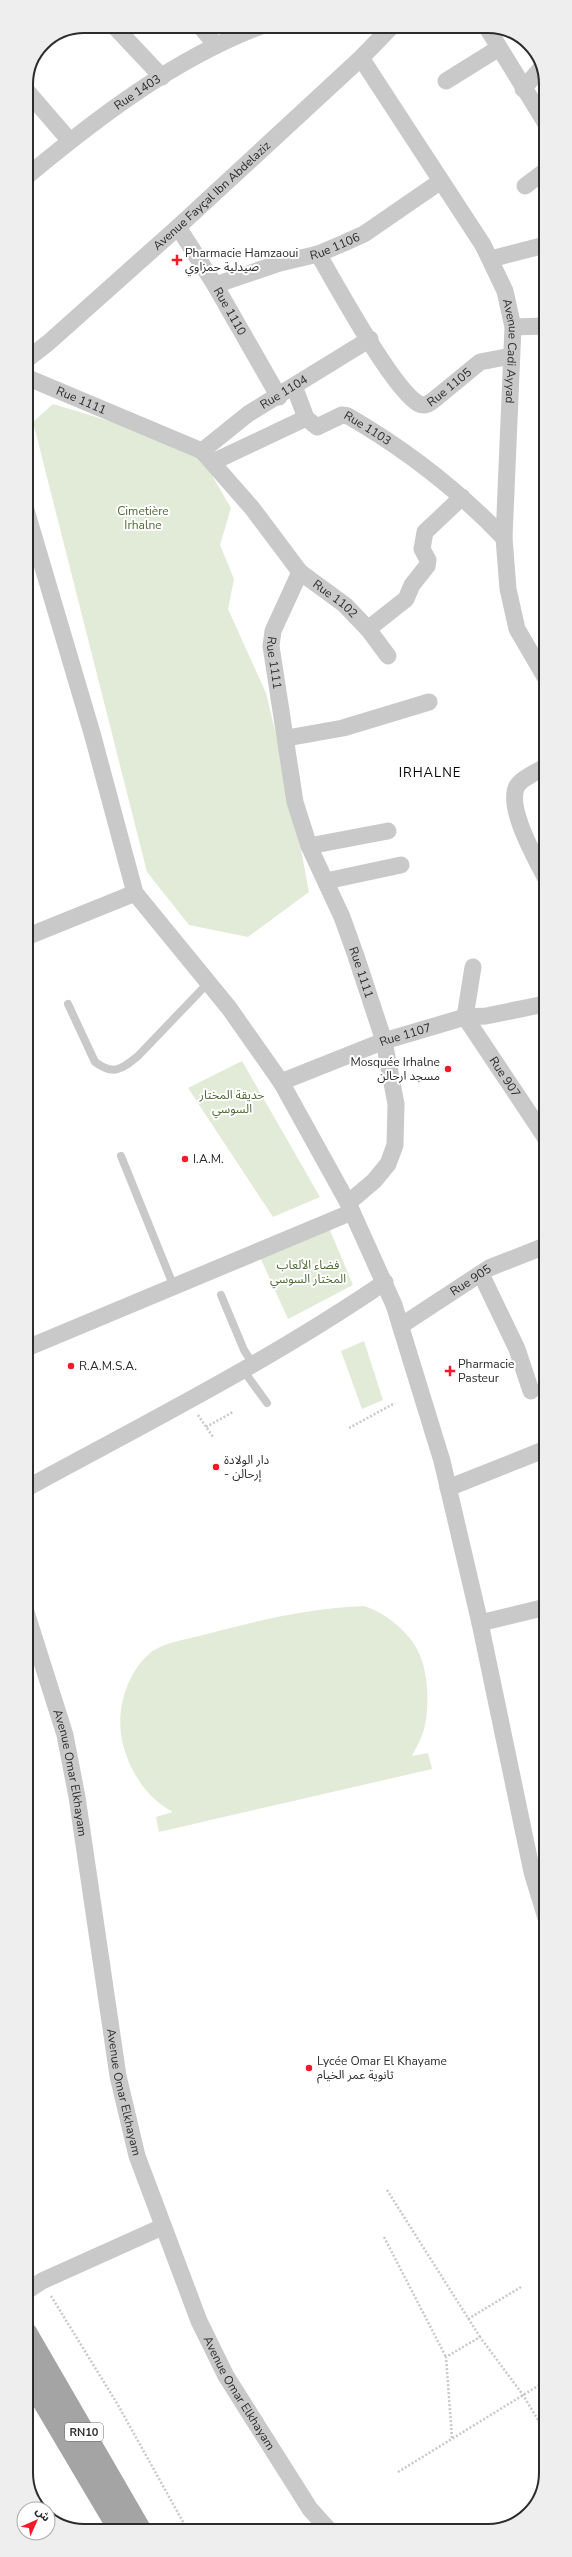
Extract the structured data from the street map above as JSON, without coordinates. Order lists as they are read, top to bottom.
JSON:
{
  "streets": {
    "main road": ["RN10"],
    "street": [
      "Rue 1403",
      "Avenue Fayçal Ibn Abdelaziz",
      "Rue 1106",
      "Rue 1110",
      "Avenue Cadi Ayyad",
      "Rue 1105",
      "Rue 1104",
      "Rue 1111",
      "Rue 1103",
      "Rue 1102",
      "Rue 1107",
      "Rue 907",
      "Rue 905",
      "Avenue Omar Elkhayam"
    ]
  },
  "crossings": [
    ["Avenue Fayçal Ibn Abdelaziz", "Rue 1110"],
    ["Avenue Fayçal Ibn Abdelaziz", "Avenue Cadi Ayyad"],
    ["Rue 1106", "Rue 1110"],
    ["Rue 1106", "Avenue Cadi Ayyad"],
    ["Rue 1110", "Rue 1104"],
    ["Avenue Cadi Ayyad", "Rue 1105"],
    ["Avenue Cadi Ayyad", "Rue 1103"],
    ["Rue 1105", "Rue 1104"],
    ["Rue 1104", "Rue 1111"],
    ["Rue 1111", "Rue 1102"],
    ["Rue 1111", "Rue 1107"],
    ["Rue 1103", "Rue 1102"],
    ["Rue 1107", "Rue 907"]
  ],
  "districts": ["IRHALNE"],
  "parks": ["Cimetière Irhalne", "حديقة المختار السوسي", "فضاء الألعاب المختار السوسي"],
  "places": {
    "health": ["Pharmacie Hamzaoui صيدلية حمزاوي", "Pharmacie Pasteur"],
    "other": [
      "Mosquée Irhalne مسجد ارحالن",
      "I.A.M.",
      "R.A.M.S.A.",
      "دار الولادة - إرحالن",
      "Lycée Omar El Khayame ثانوية عمر الخيام"
    ]
  },
  "north": "top right"
}
